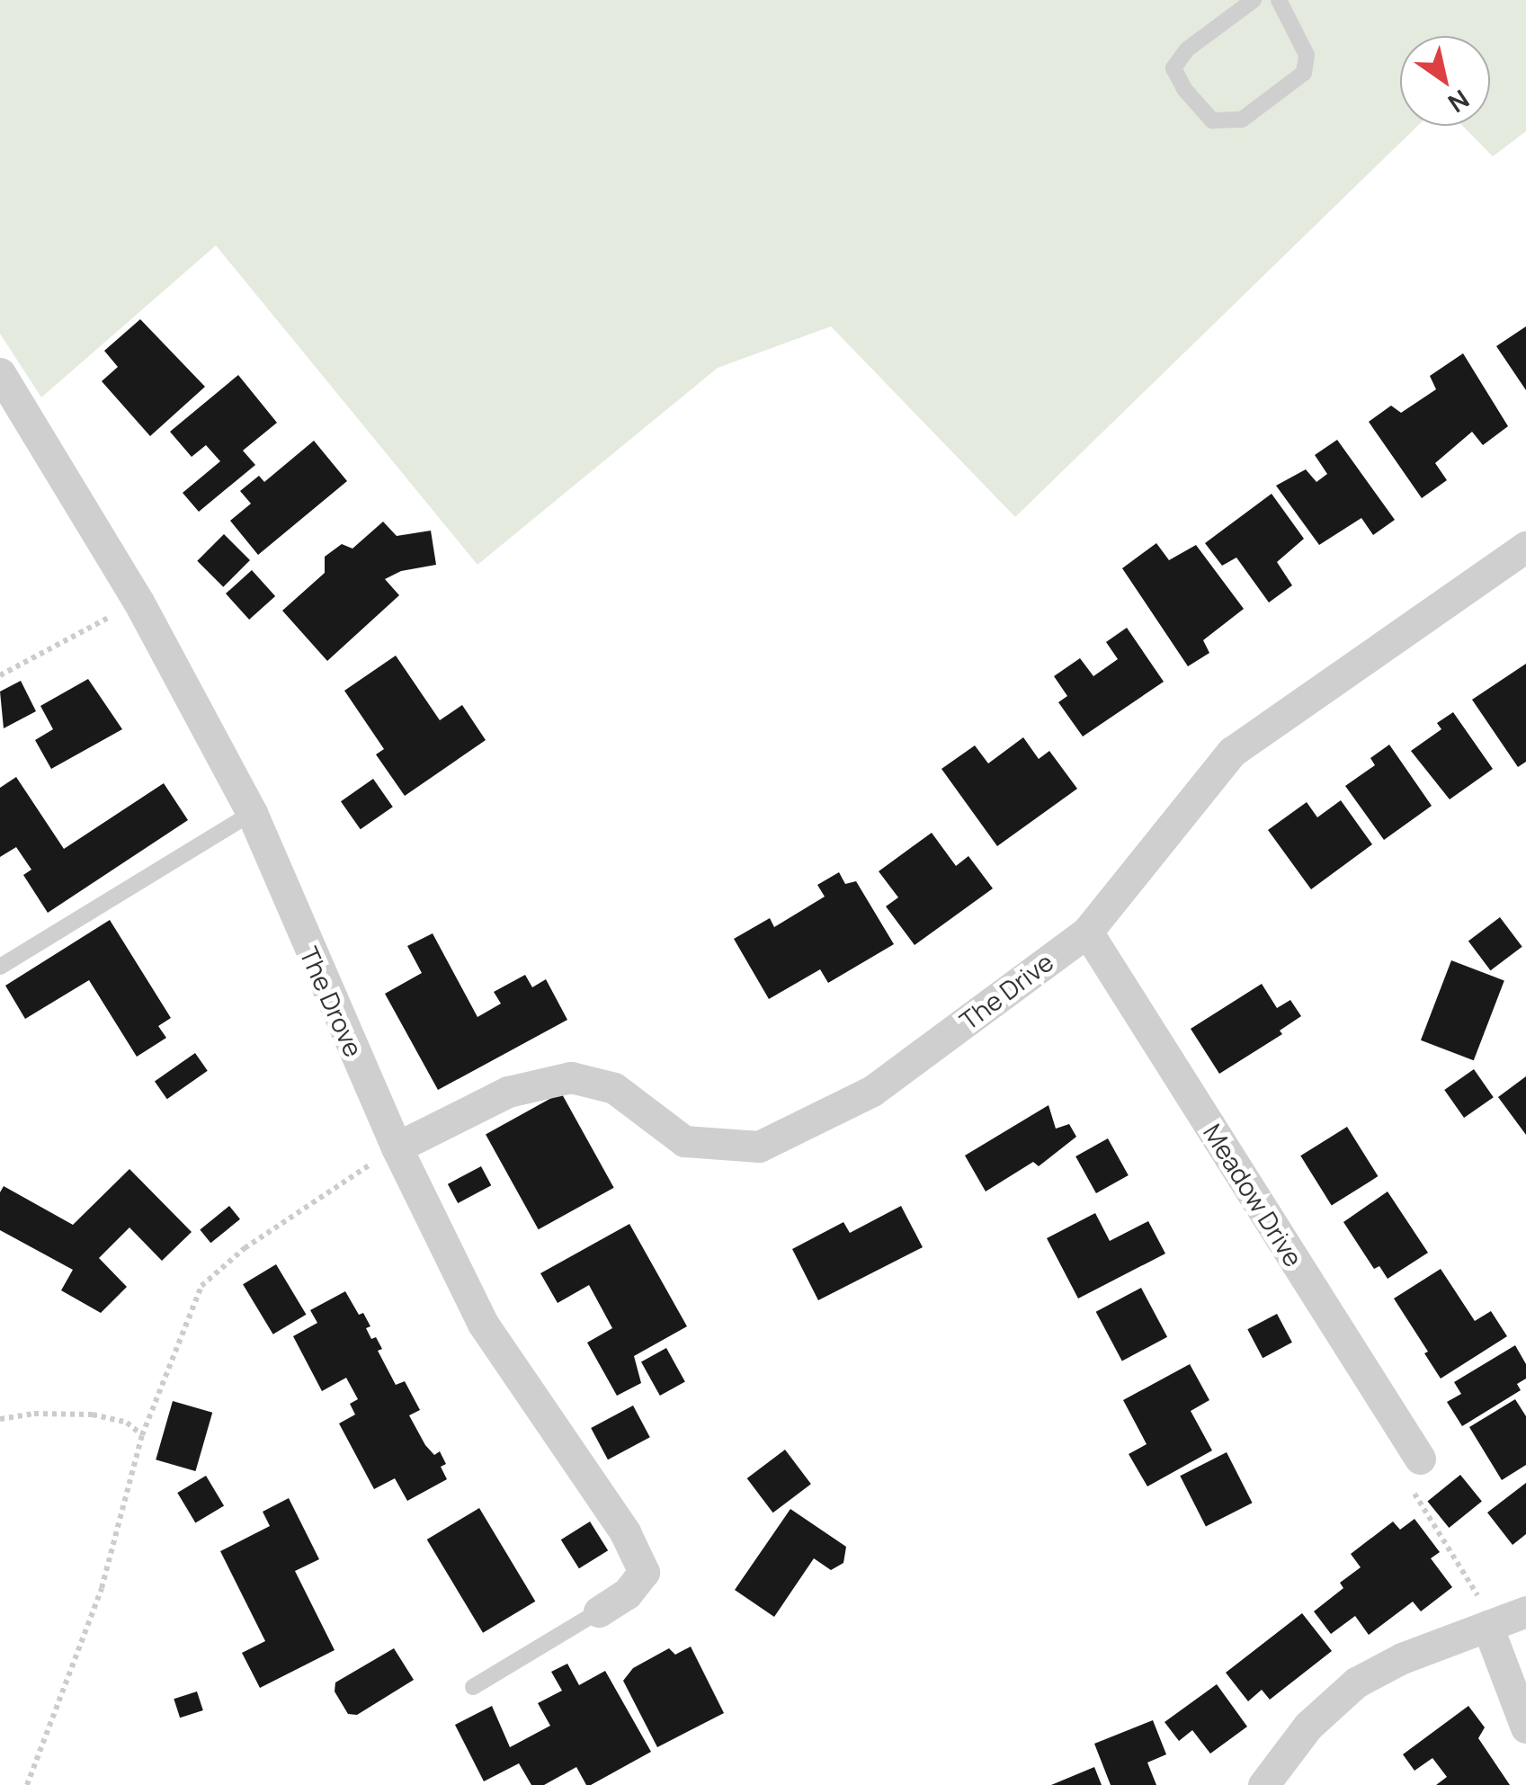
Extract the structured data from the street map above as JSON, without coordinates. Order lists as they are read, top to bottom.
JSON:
{
  "streets": {
    "street": ["The Drive", "The Drove", "Meadow Drive"]
  },
  "crossings": [
    ["The Drive", "The Drove"],
    ["The Drive", "Meadow Drive"]
  ],
  "north": "bottom right"
}
